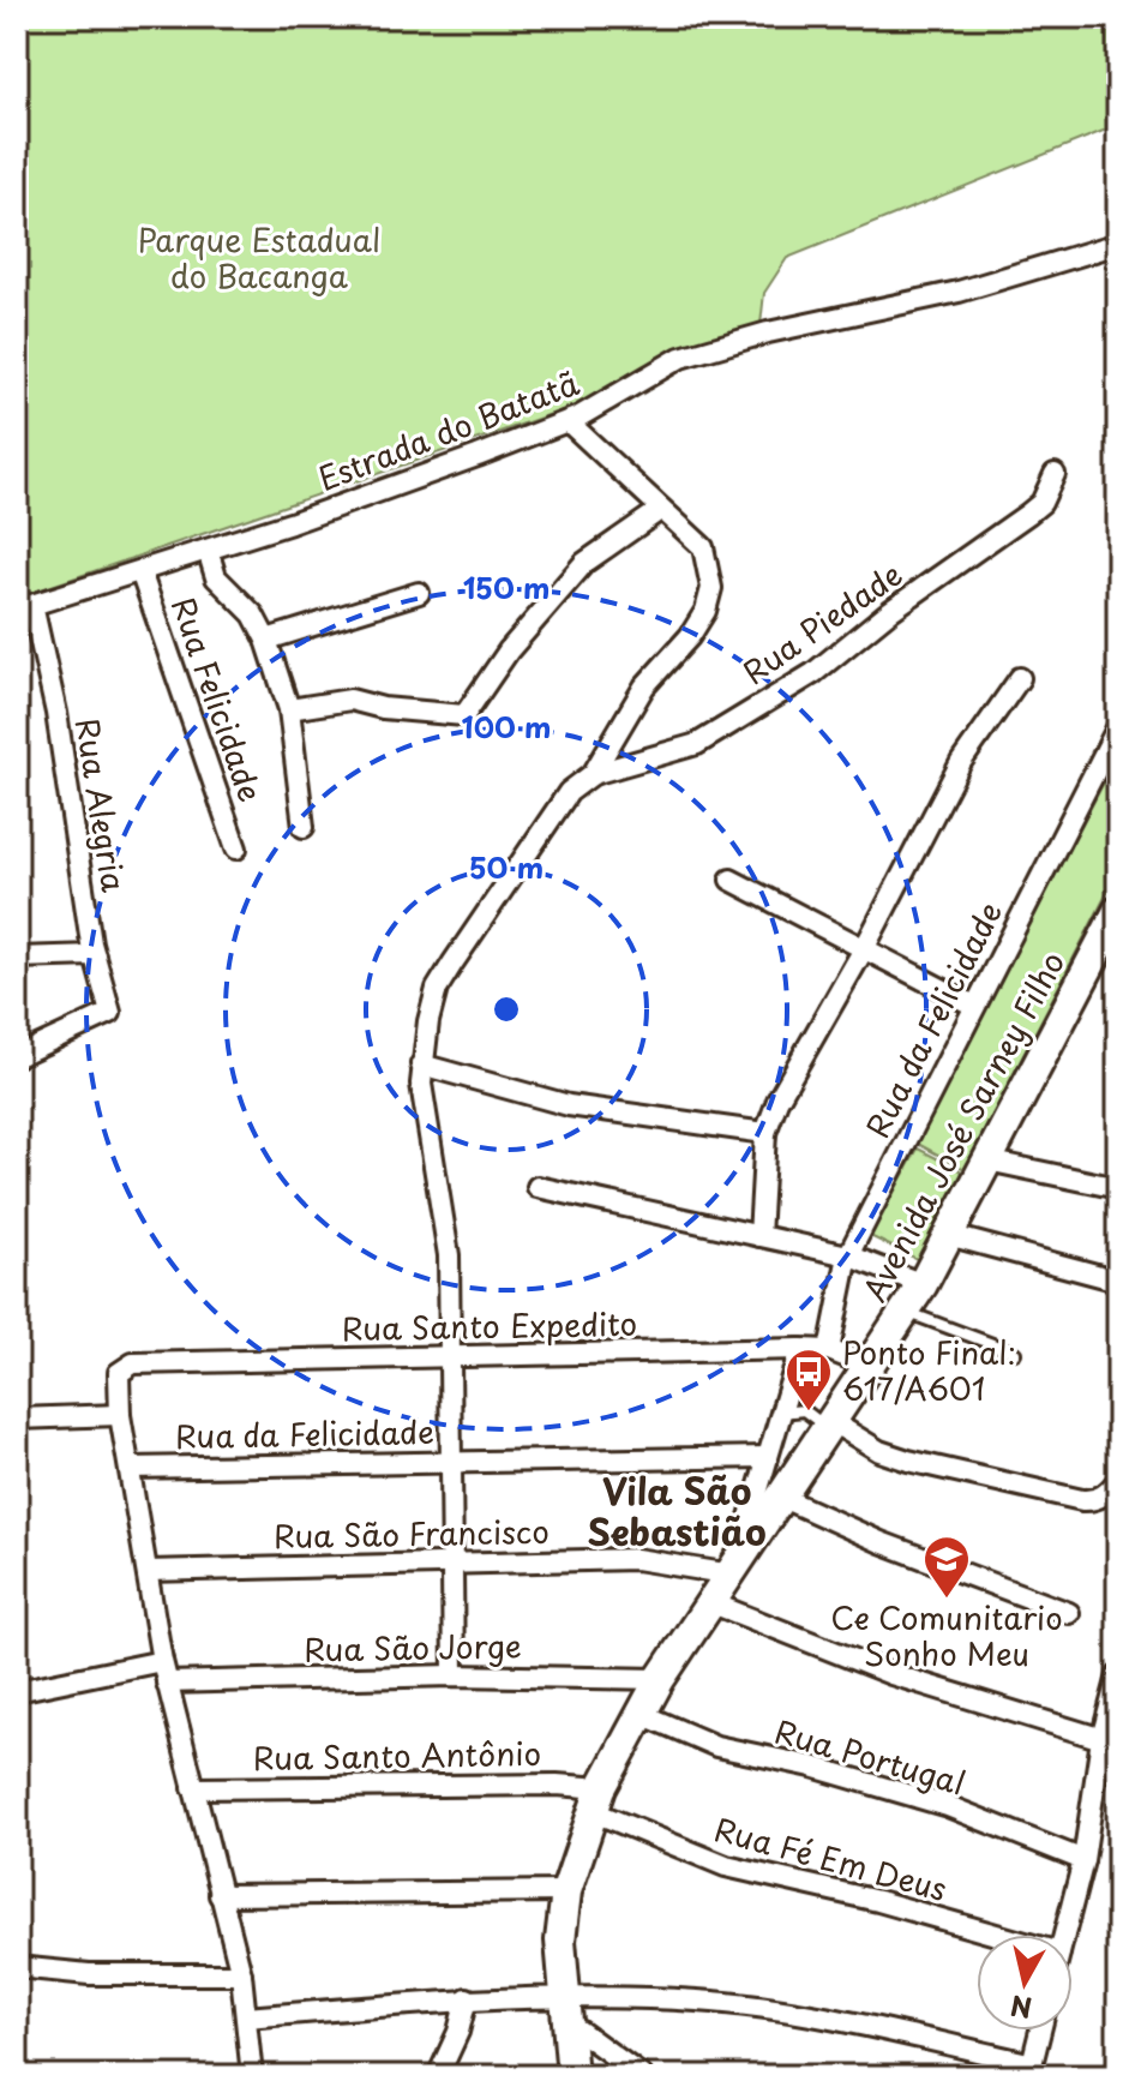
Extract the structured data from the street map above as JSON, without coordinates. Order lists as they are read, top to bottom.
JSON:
{
  "streets": {
    "main road": ["Avenida José Sarney Filho"],
    "street": [
      "Estrada do Batatã",
      "Rua Piedade",
      "Rua Felicidade",
      "Rua Alegria",
      "Rua da Felicidade",
      "Rua Santo Expedito",
      "Rua São Francisco",
      "Rua São Jorge",
      "Rua Santo Antônio",
      "Rua Portugal",
      "Rua Fé Em Deus"
    ]
  },
  "crossings": [
    ["Estrada do Batatã", "Rua Felicidade"],
    ["Estrada do Batatã", "Rua Alegria"],
    ["Rua da Felicidade", "Avenida José Sarney Filho"],
    ["Rua da Felicidade", "Rua Santo Expedito"],
    ["Avenida José Sarney Filho", "Rua Santo Expedito"],
    ["Avenida José Sarney Filho", "Rua São Francisco"],
    ["Avenida José Sarney Filho", "Rua São Jorge"],
    ["Avenida José Sarney Filho", "Rua Santo Antônio"],
    ["Avenida José Sarney Filho", "Rua Portugal"],
    ["Avenida José Sarney Filho", "Rua Fé Em Deus"],
    ["Rua Santo Antônio", "Rua Fé Em Deus"]
  ],
  "districts": ["Vila São Sebastião"],
  "parks": ["Parque Estadual do Bacanga"],
  "places": {
    "bus stop": ["Ponto Final: 617/A601"],
    "school or university": ["Ce Comunitario Sonho Meu"]
  },
  "north": "bottom",
  "rings": ["150 m", "100 m", "50 m"]
}
